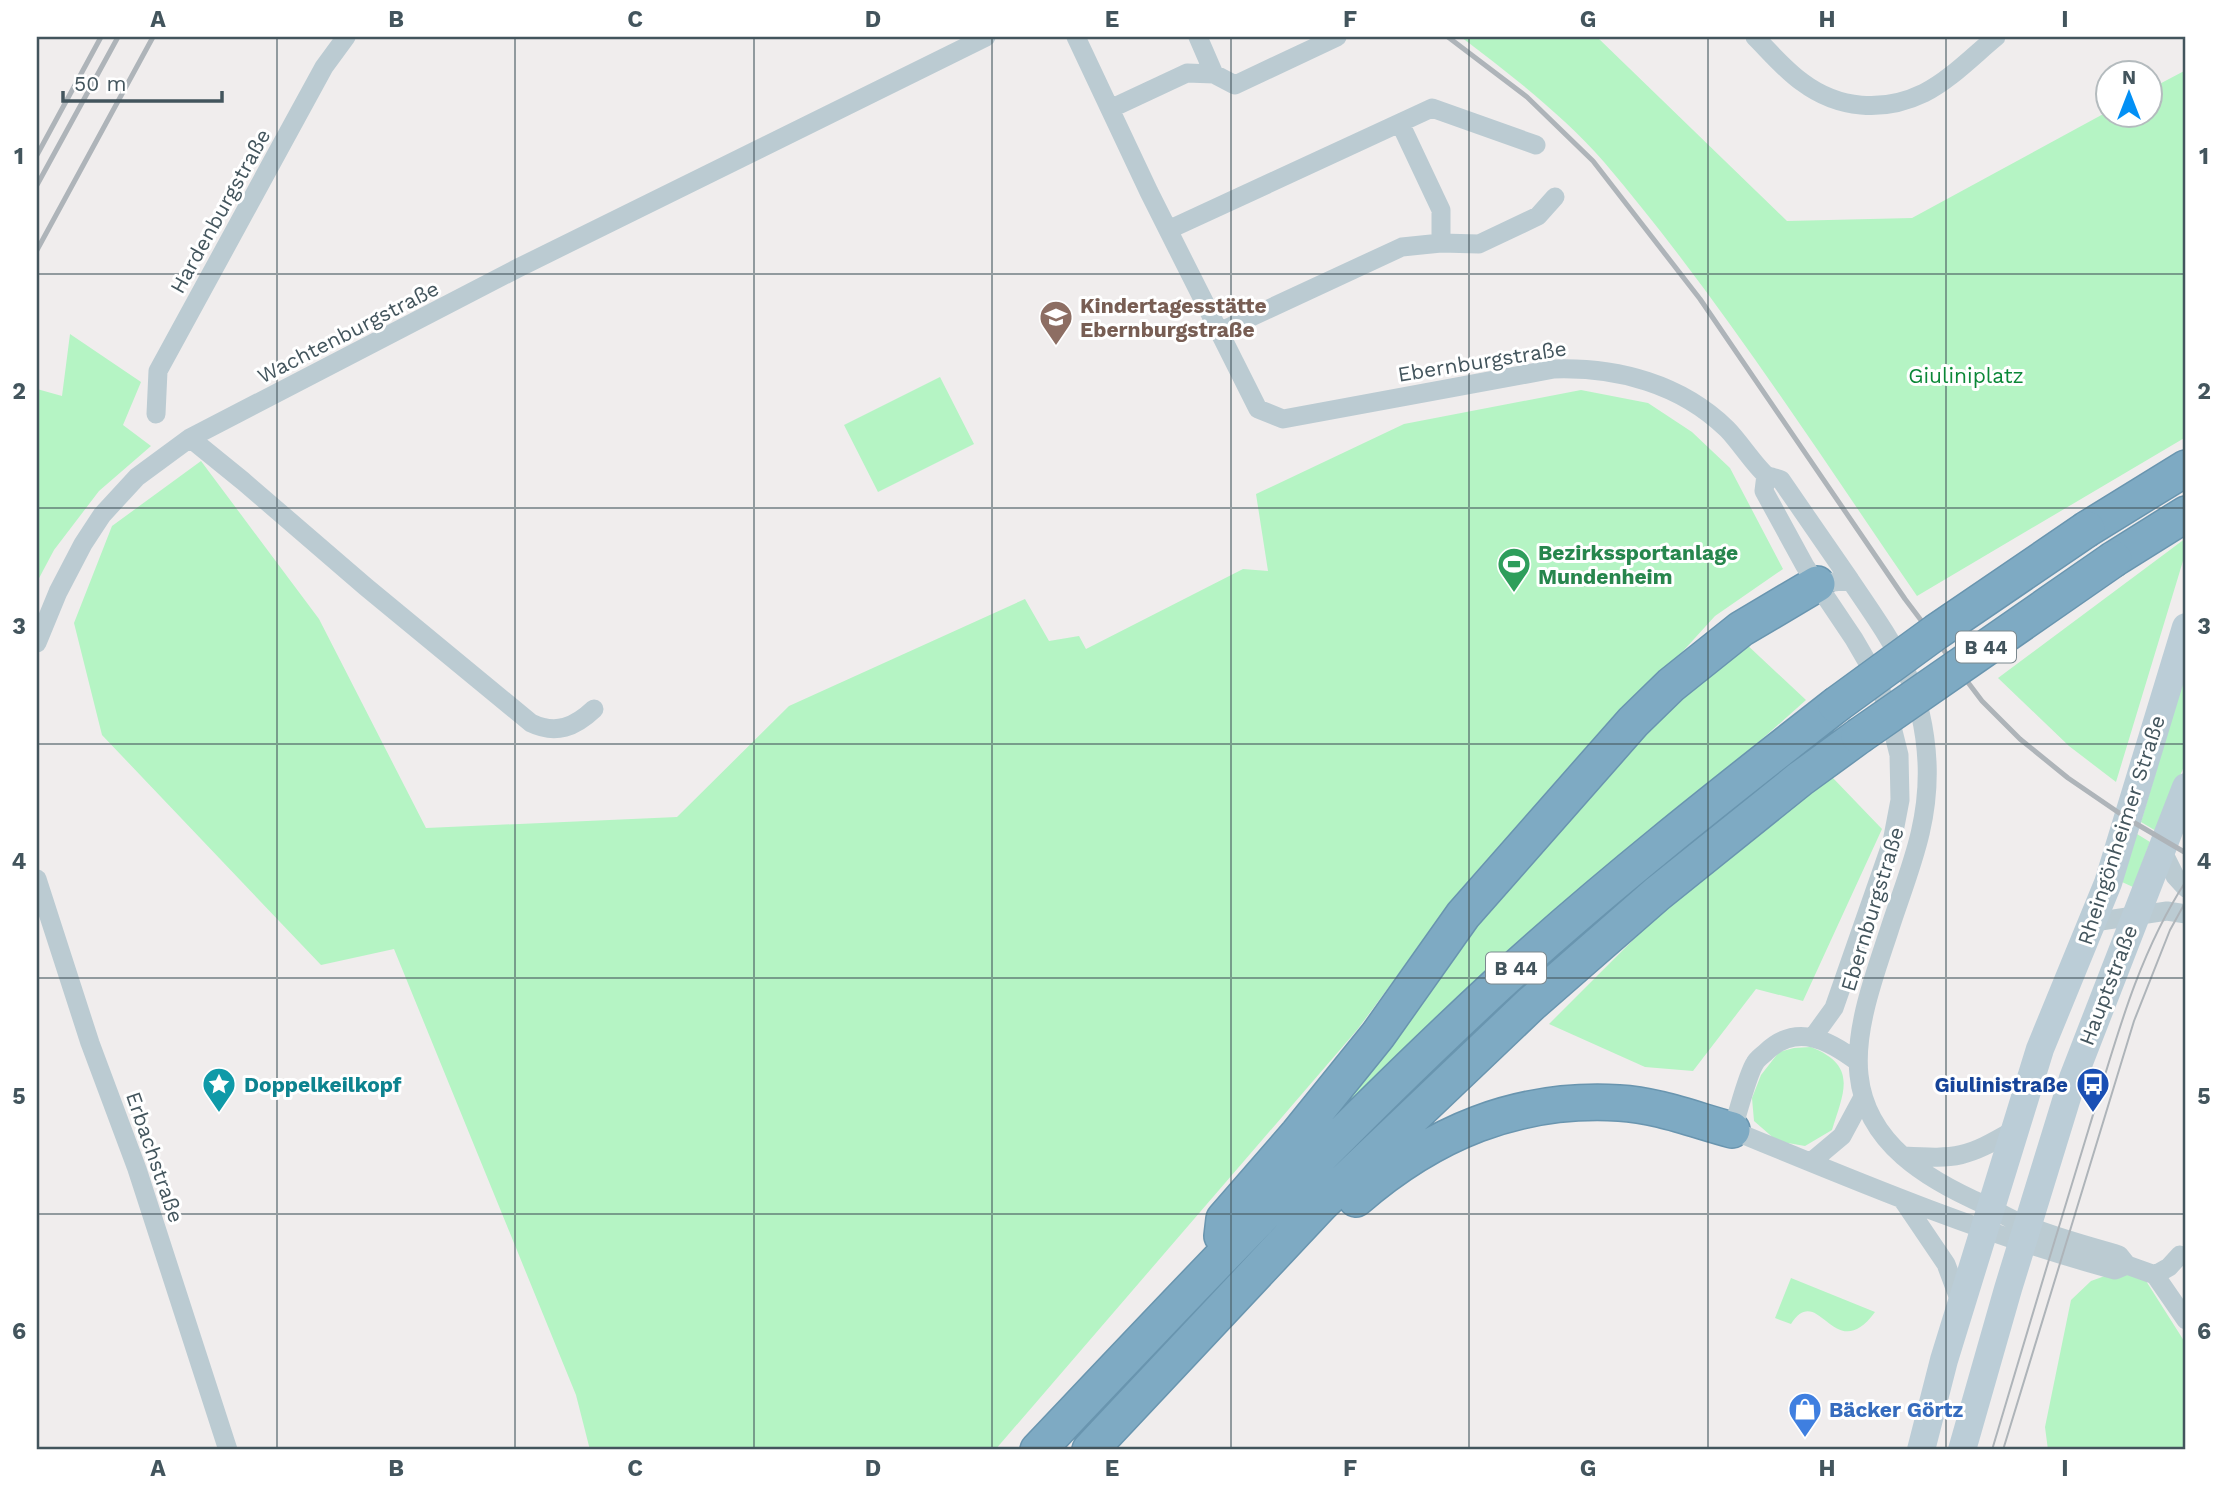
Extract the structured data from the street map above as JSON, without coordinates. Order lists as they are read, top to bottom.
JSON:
{
  "streets": {
    "highway": ["B 44"],
    "main road": ["Rheingönheimer Straße", "Hauptstraße"],
    "street": [
      "Hardenburgstraße",
      "Wachtenburgstraße",
      "Ebernburgstraße",
      "Erbachstraße"
    ]
  },
  "crossings": [
    ["Ebernburgstraße", "Rheingönheimer Straße"],
    ["Ebernburgstraße", "Hauptstraße"]
  ],
  "parks": ["Giuliniplatz"],
  "places": {
    "school or university": ["Kindertagesstätte Ebernburgstraße"],
    "sports": ["Bezirkssportanlage Mundenheim"],
    "place": ["Doppelkeilkopf"],
    "bus stop": ["Giulinistraße"],
    "shop": ["Bäcker Görtz"]
  },
  "scale_bar": "50 m",
  "north": "top",
  "grid": {
    "columns": [
      "A",
      "B",
      "C",
      "D",
      "E",
      "F",
      "G",
      "H",
      "I"
    ],
    "rows": [
      "1",
      "2",
      "3",
      "4",
      "5",
      "6"
    ]
  }
}
